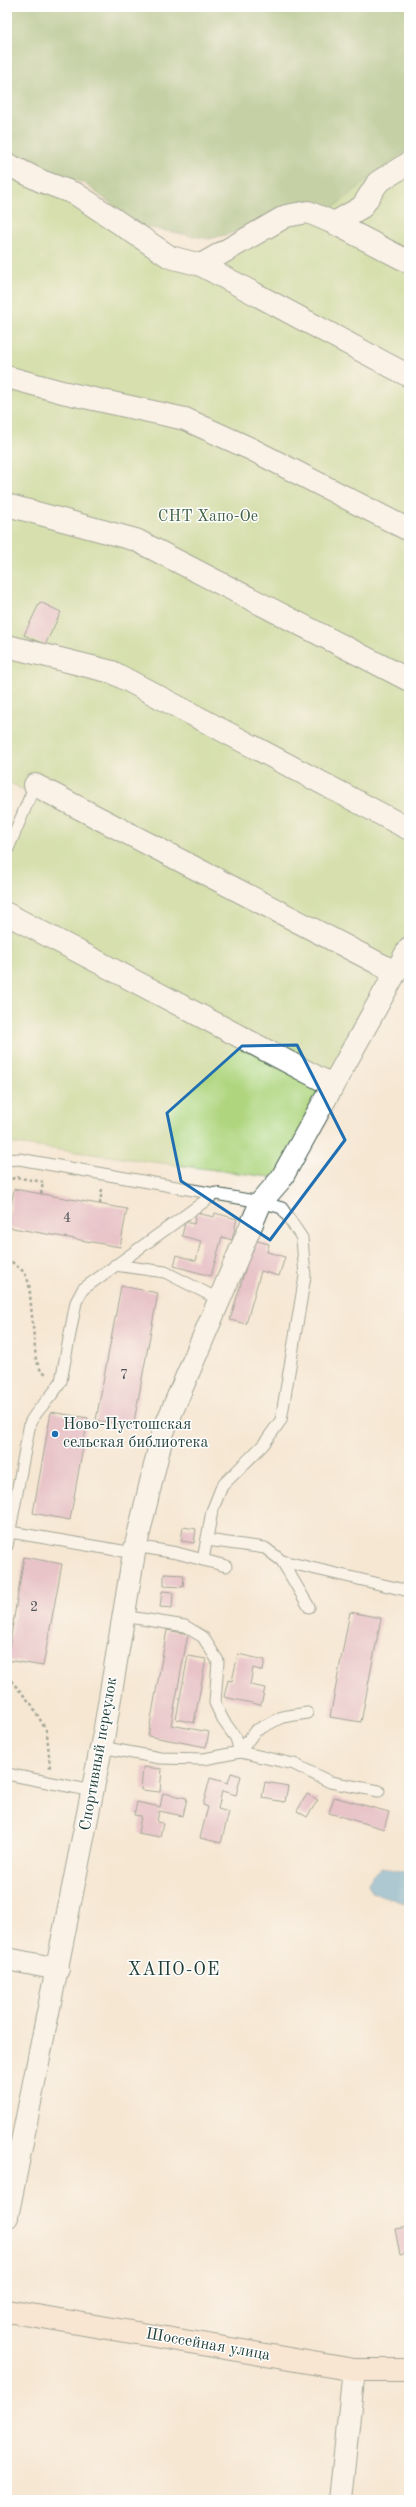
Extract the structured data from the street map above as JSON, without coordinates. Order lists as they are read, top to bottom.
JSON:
{
  "streets": {
    "street": ["Спортивный переулок", "Шоссейная улица"]
  },
  "districts": ["ХАПО-ОЕ"],
  "parks": ["СНТ Хапо-Ое"],
  "places": ["Ново-Пустошская сельская библиотека"],
  "house_numbers": ["4", "7", "2"]
}
